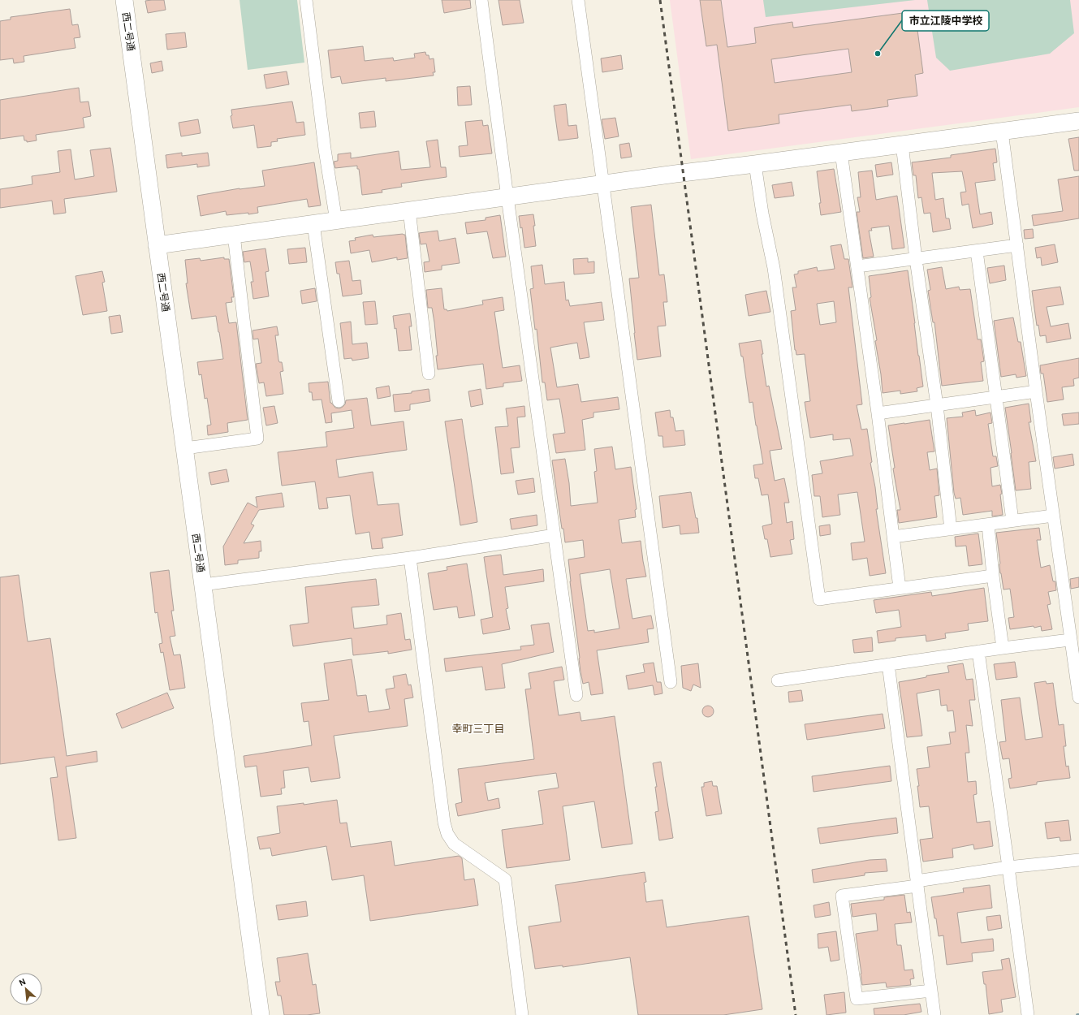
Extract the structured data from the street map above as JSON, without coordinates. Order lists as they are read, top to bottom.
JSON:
{
  "streets": {
    "street": ["西二号通"]
  },
  "districts": ["幸町三丁目"],
  "places": ["市立江陵中学校"],
  "north": "top left"
}
